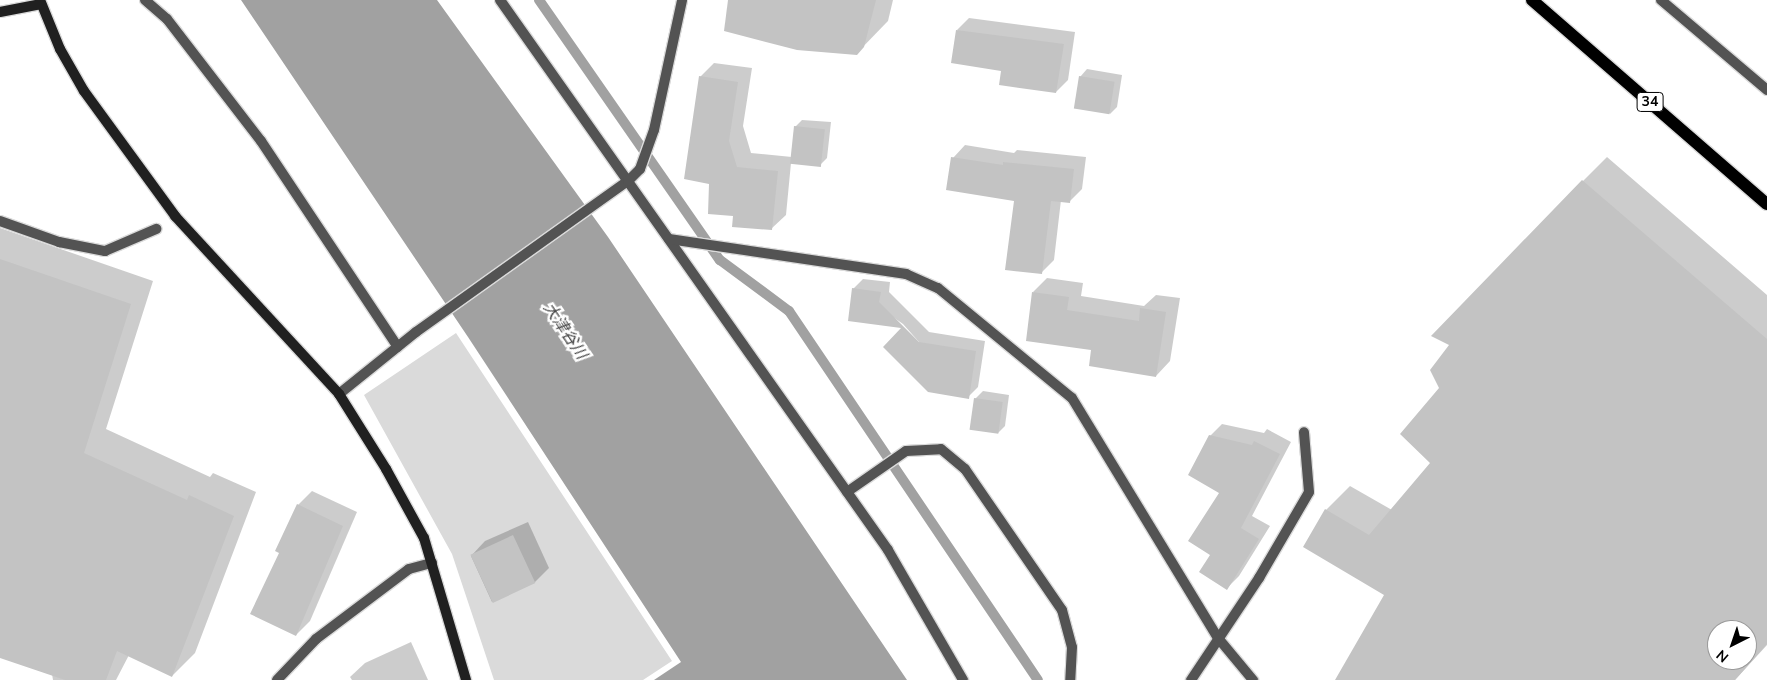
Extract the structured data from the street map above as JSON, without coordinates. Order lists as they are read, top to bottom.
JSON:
{
  "streets": {
    "main road": ["34"]
  },
  "water": ["大津谷川"],
  "north": "bottom left"
}
